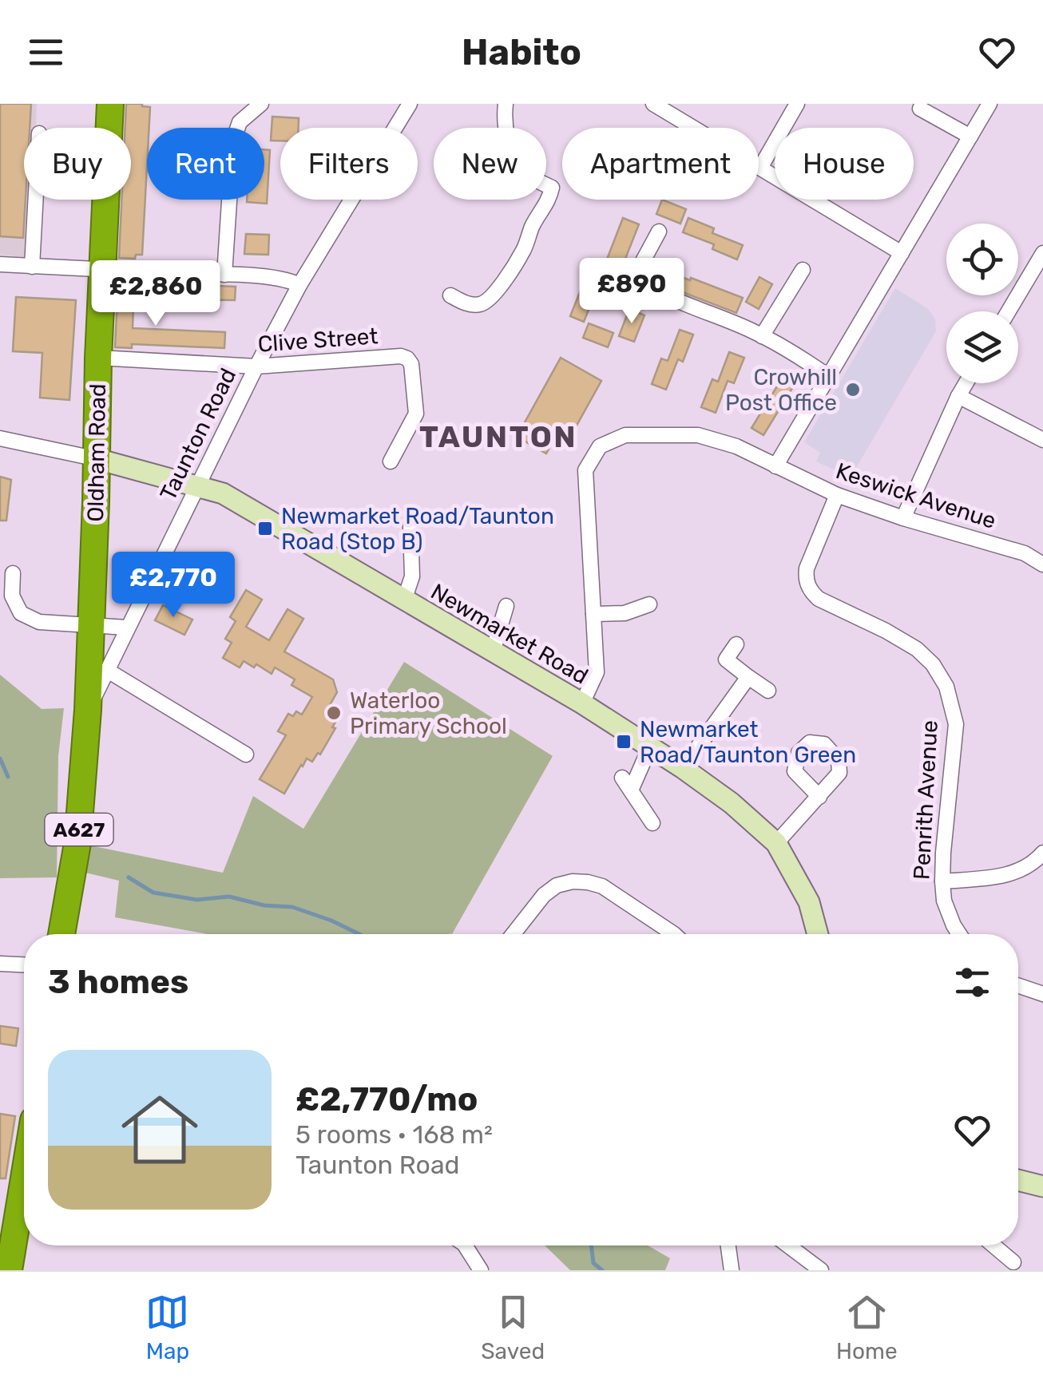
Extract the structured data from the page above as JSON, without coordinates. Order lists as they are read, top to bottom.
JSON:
{
  "streets": {
    "highway": ["Oldham Road", "A627"],
    "street": [
      "Clive Street",
      "Taunton Road",
      "Keswick Avenue",
      "Newmarket Road",
      "Penrith Avenue"
    ]
  },
  "crossings": [
    ["Clive Street", "Taunton Road"],
    ["Clive Street", "Oldham Road"],
    ["Taunton Road", "Oldham Road"],
    ["Taunton Road", "Newmarket Road"],
    ["Oldham Road", "Newmarket Road"],
    ["Keswick Avenue", "Newmarket Road"],
    ["Keswick Avenue", "Penrith Avenue"]
  ],
  "districts": ["TAUNTON"],
  "places": {
    "other": ["Crowhill Post Office", "Waterloo Primary School"],
    "transit": ["Newmarket Road/Taunton Road (Stop B)", "Newmarket Road/Taunton Green"]
  },
  "page": {
    "header": "Habito",
    "chip": [
      "Buy",
      "Rent",
      "Filters",
      "New",
      "Apartment",
      "House"
    ],
    "price": ["£890", "£2,860", "£2,770"],
    "heading": "3 homes",
    "list": [
      {
        "name": "£2,770/mo",
        "note": "5 rooms · 168 m² · Taunton Road"
      }
    ],
    "tabs": ["Map", "Saved", "Home"]
  }
}
